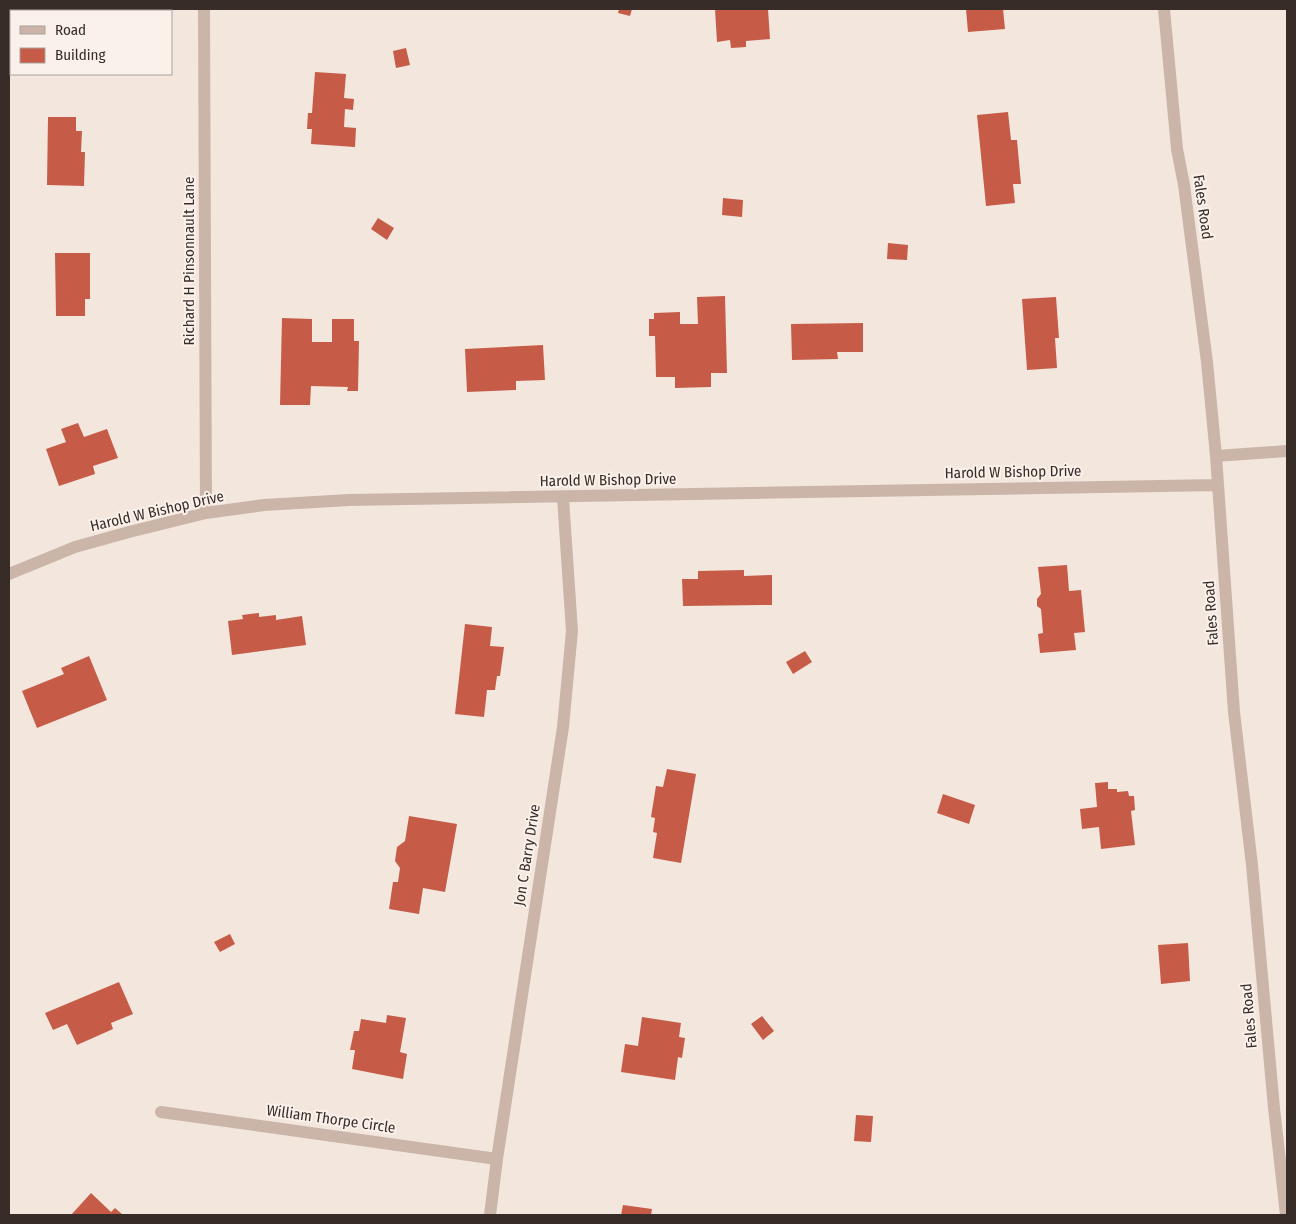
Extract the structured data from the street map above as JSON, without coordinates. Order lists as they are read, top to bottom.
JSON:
{
  "streets": {
    "street": [
      "Fales Road",
      "Richard H Pinsonnault Lane",
      "Harold W Bishop Drive",
      "Jon C Barry Drive",
      "William Thorpe Circle"
    ]
  },
  "crossings": [
    ["Fales Road", "Harold W Bishop Drive"],
    ["Richard H Pinsonnault Lane", "Harold W Bishop Drive"],
    ["Harold W Bishop Drive", "Jon C Barry Drive"],
    ["Jon C Barry Drive", "William Thorpe Circle"]
  ],
  "legend": ["Road", "Building"]
}
